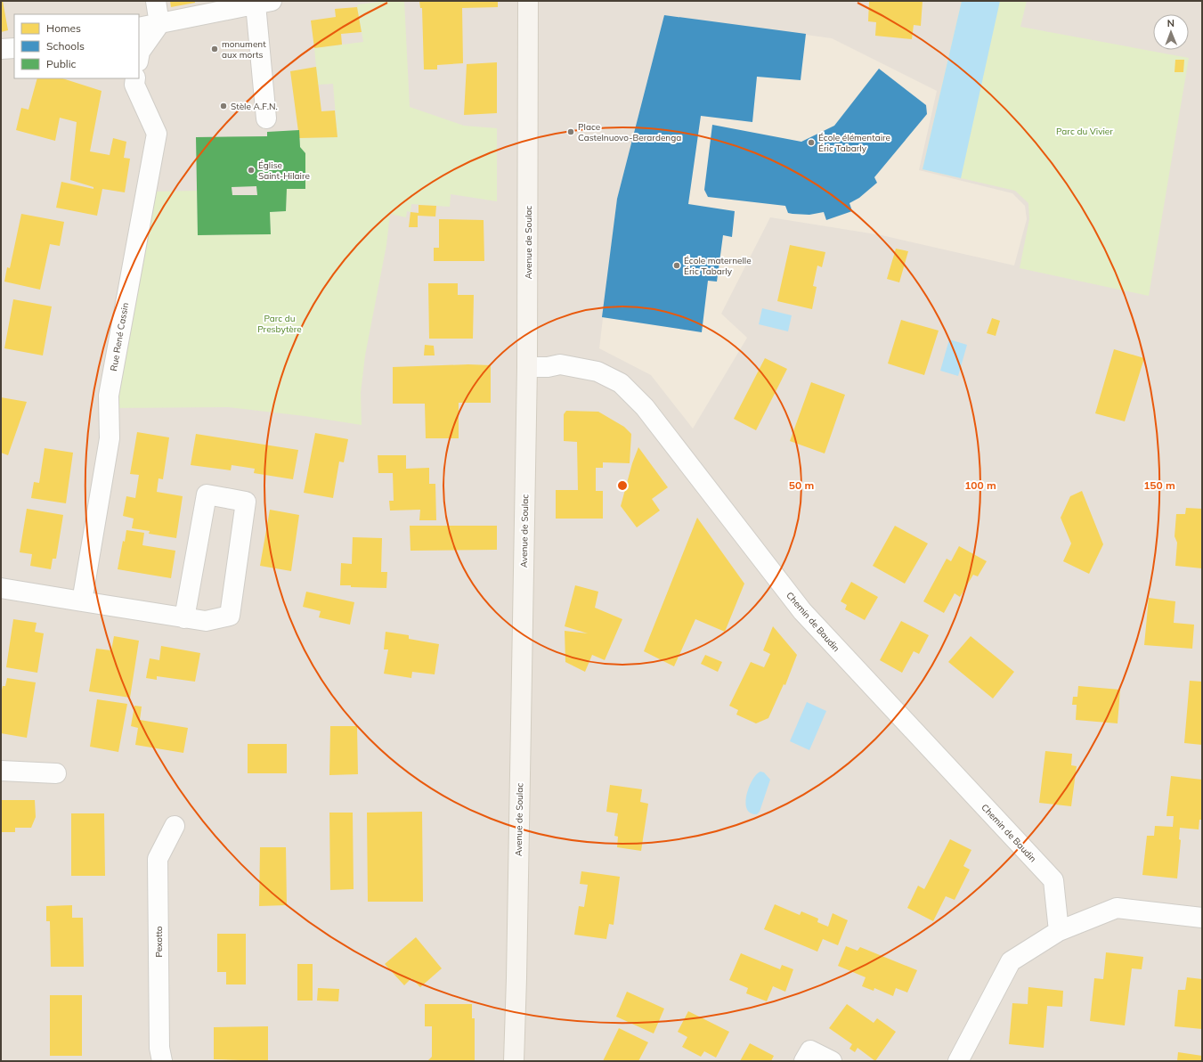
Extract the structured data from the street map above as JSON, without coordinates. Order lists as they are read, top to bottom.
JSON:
{
  "streets": {
    "main road": ["Avenue de Soulac"],
    "street": ["Rue René Cassin", "Chemin de Baudin", "Pexotto"]
  },
  "crossings": [
    ["Avenue de Soulac", "Chemin de Baudin"]
  ],
  "parks": ["Parc du Vivier", "Parc du Presbytère"],
  "places": [
    "monument aux morts",
    "Stèle A.F.N.",
    "Place Castelnuovo-Berardenga",
    "École élémentaire Éric Tabarly",
    "Église Saint-Hilaire",
    "École maternelle Éric Tabarly"
  ],
  "legend": ["Homes", "Schools", "Public"],
  "north": "top",
  "rings": ["50 m", "100 m", "150 m"]
}
